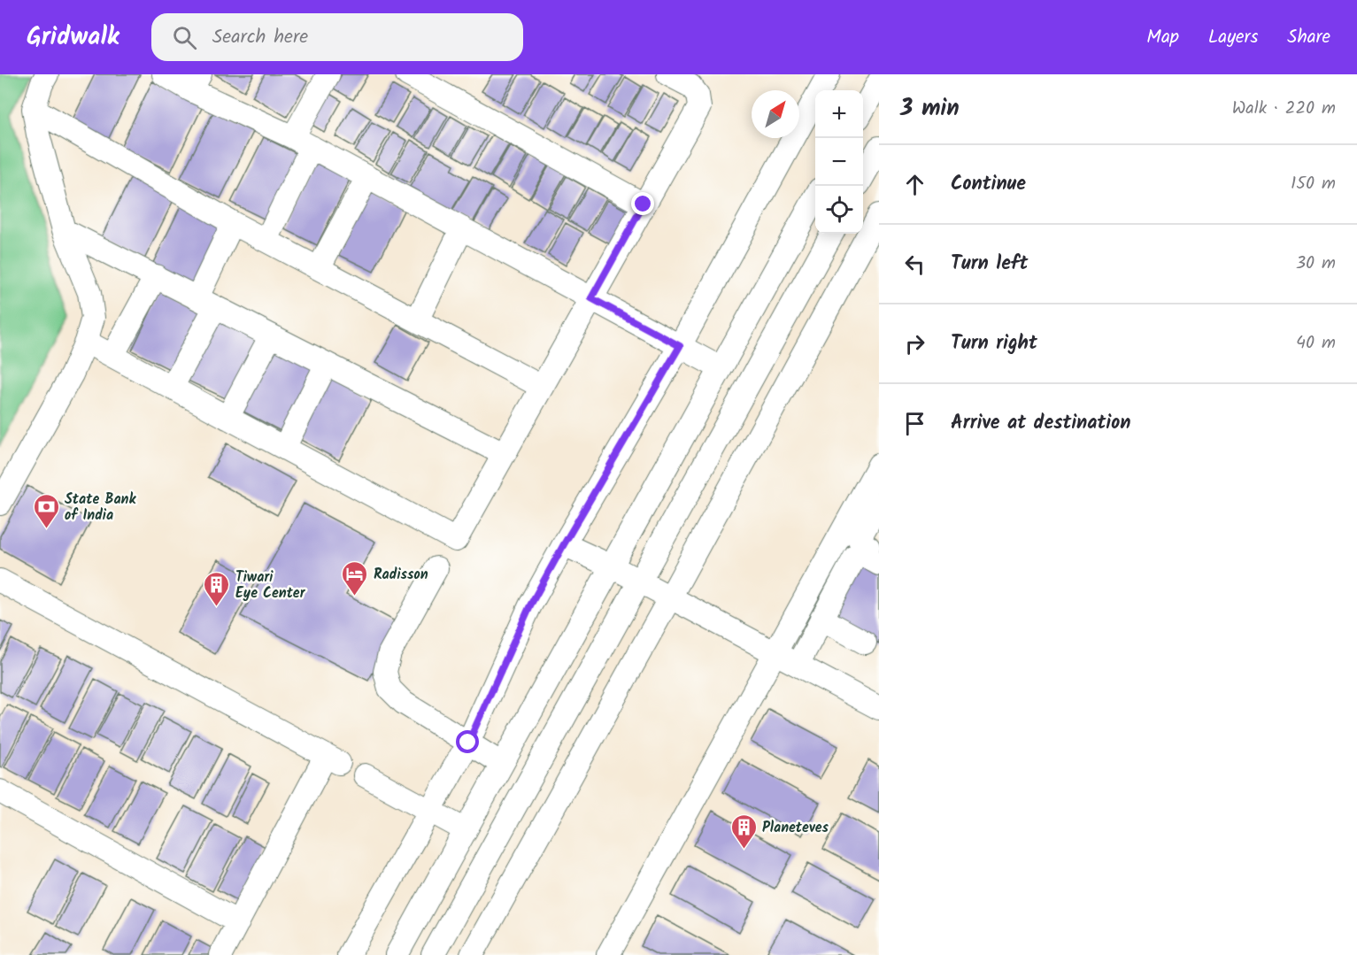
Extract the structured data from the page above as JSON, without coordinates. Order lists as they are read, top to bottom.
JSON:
{
  "places": {
    "bank": ["State Bank of India"],
    "hotel": ["Radisson"],
    "building": ["Tiwari Eye Center", "Planeteves"]
  },
  "north": "top right",
  "page": {
    "header": "Gridwalk",
    "search": "Search here",
    "nav": ["Map", "Layers", "Share"],
    "heading": ["3 min", "Walk · 220 m"],
    "map_buttons": ["+", "−"],
    "list": [
      ["Continue", "150 m"],
      ["Turn left", "30 m"],
      ["Turn right", "40 m"],
      "Arrive at destination"
    ]
  }
}
